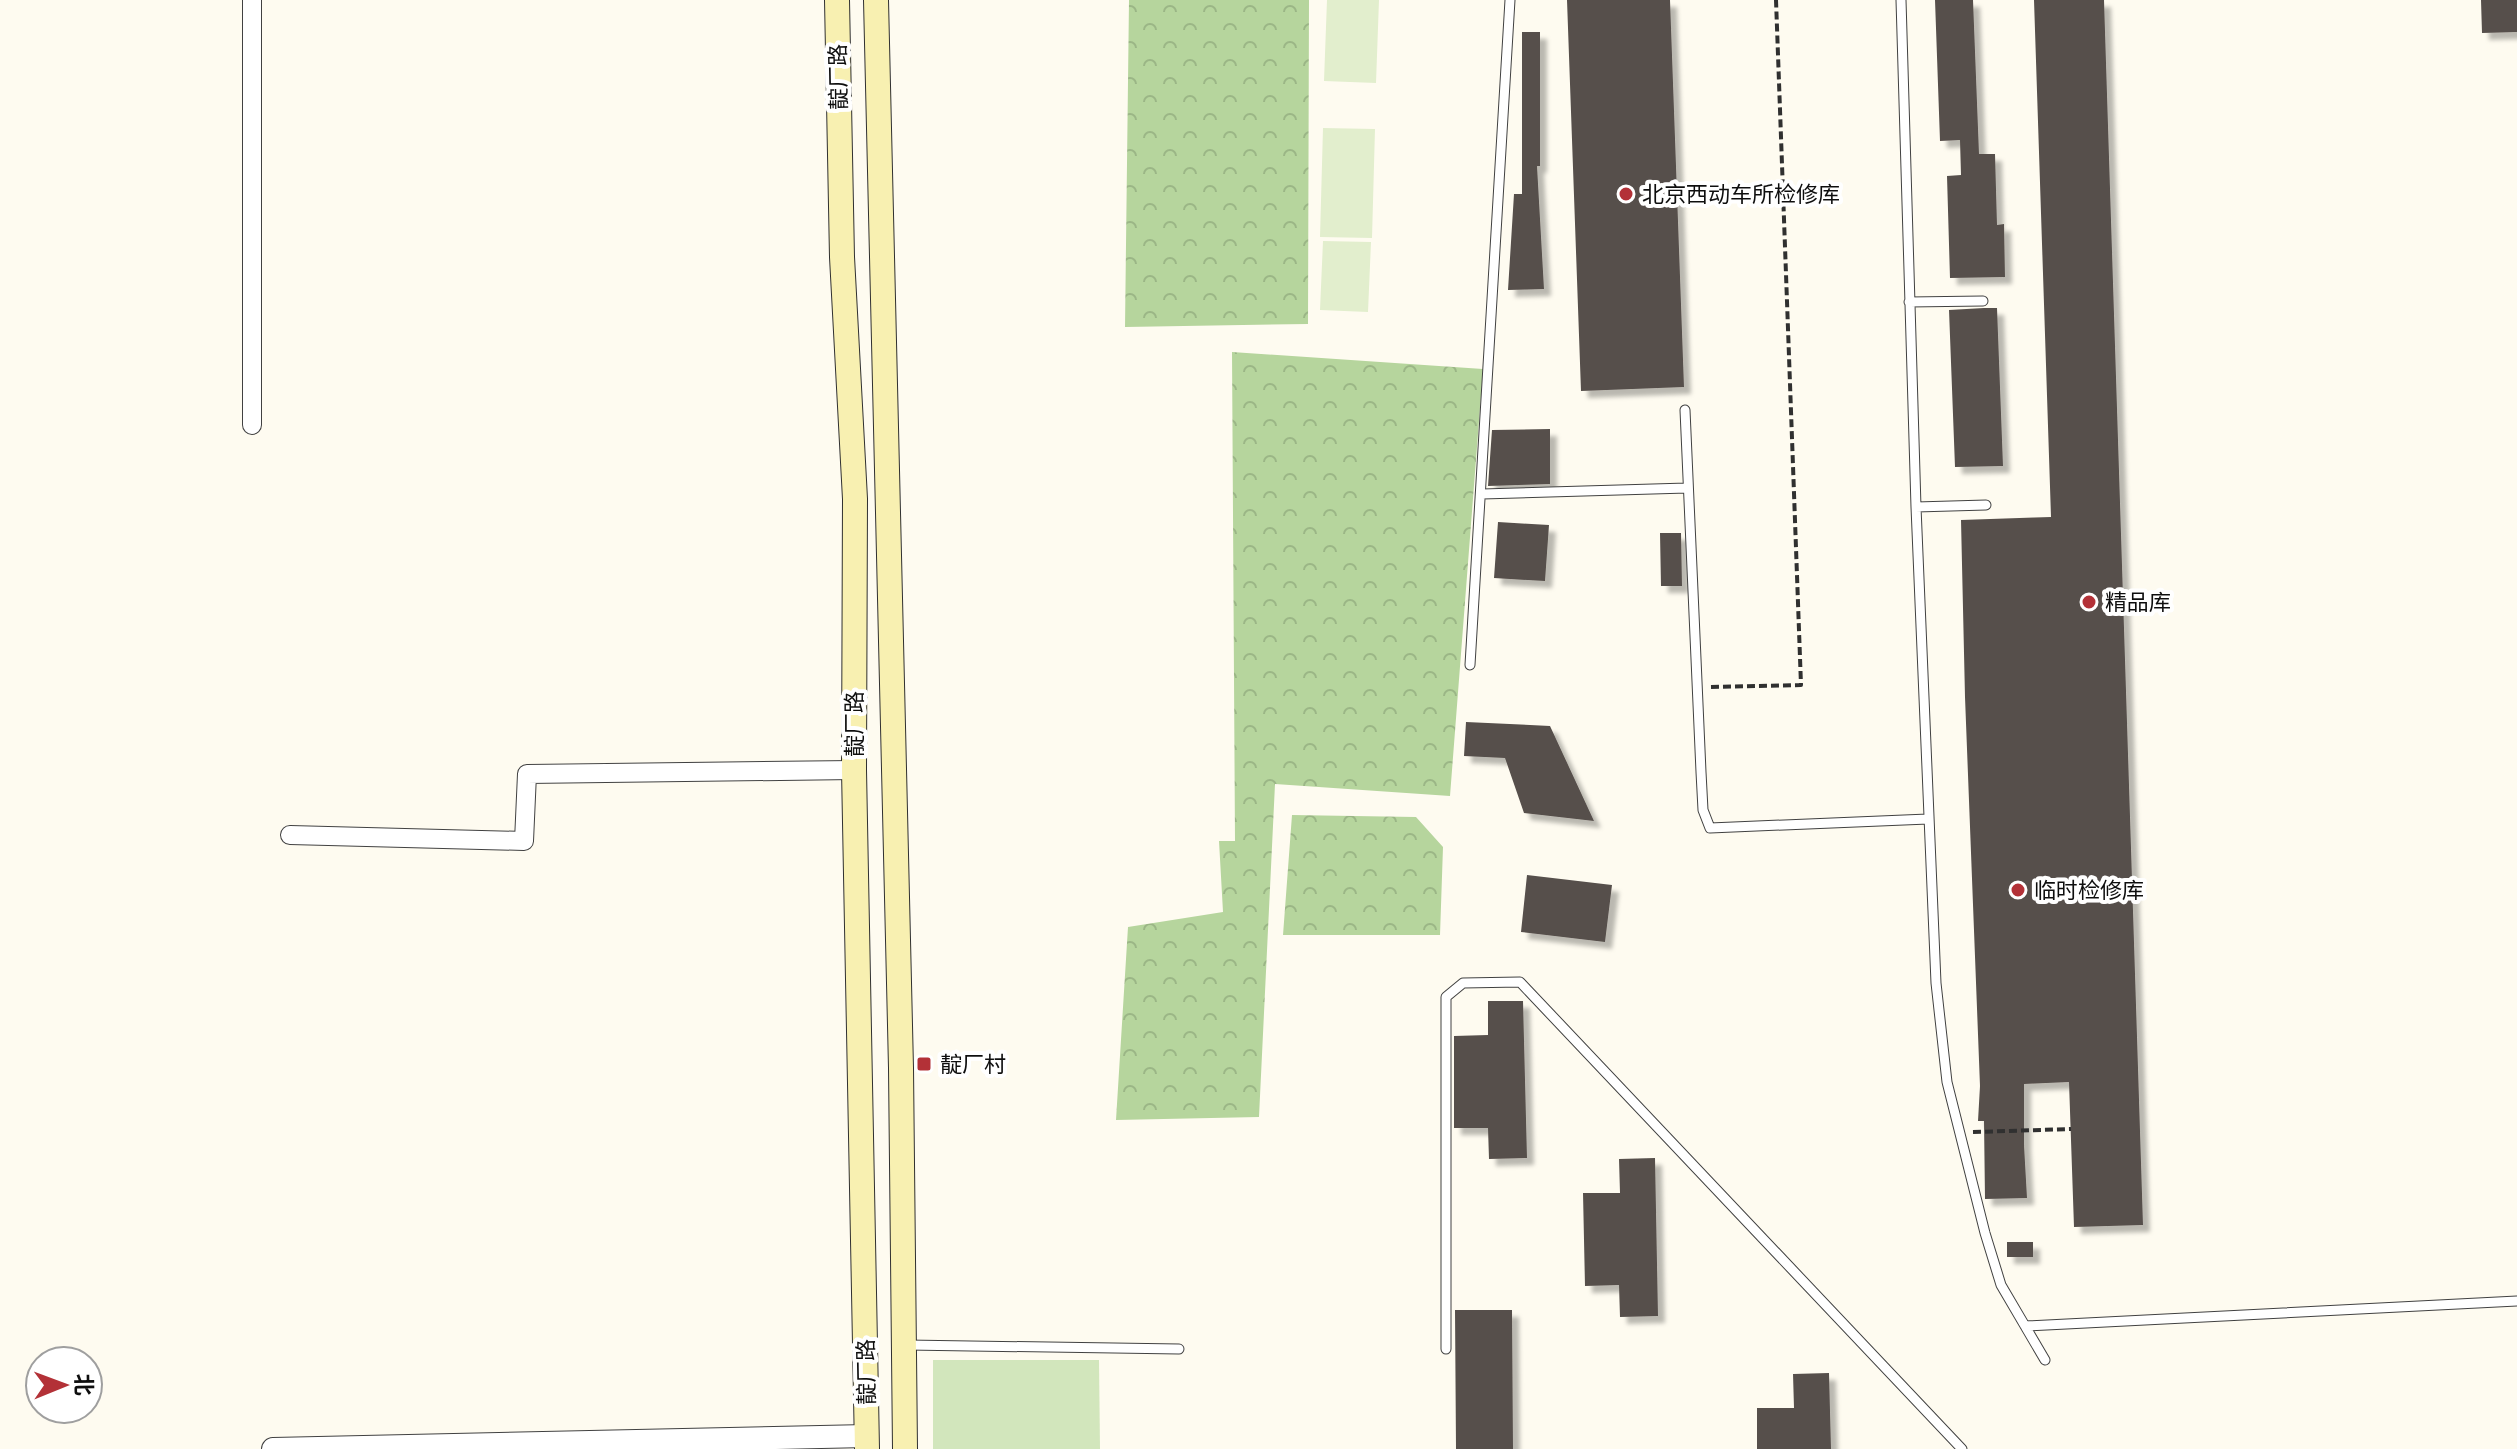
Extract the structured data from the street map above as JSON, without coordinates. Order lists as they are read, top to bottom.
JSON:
{
  "streets": {
    "main road": ["靛厂路"]
  },
  "places": {
    "other": ["北京西动车所检修库", "精品库", "临时检修库"],
    "transit": ["靛厂村"]
  },
  "north": "right"
}
